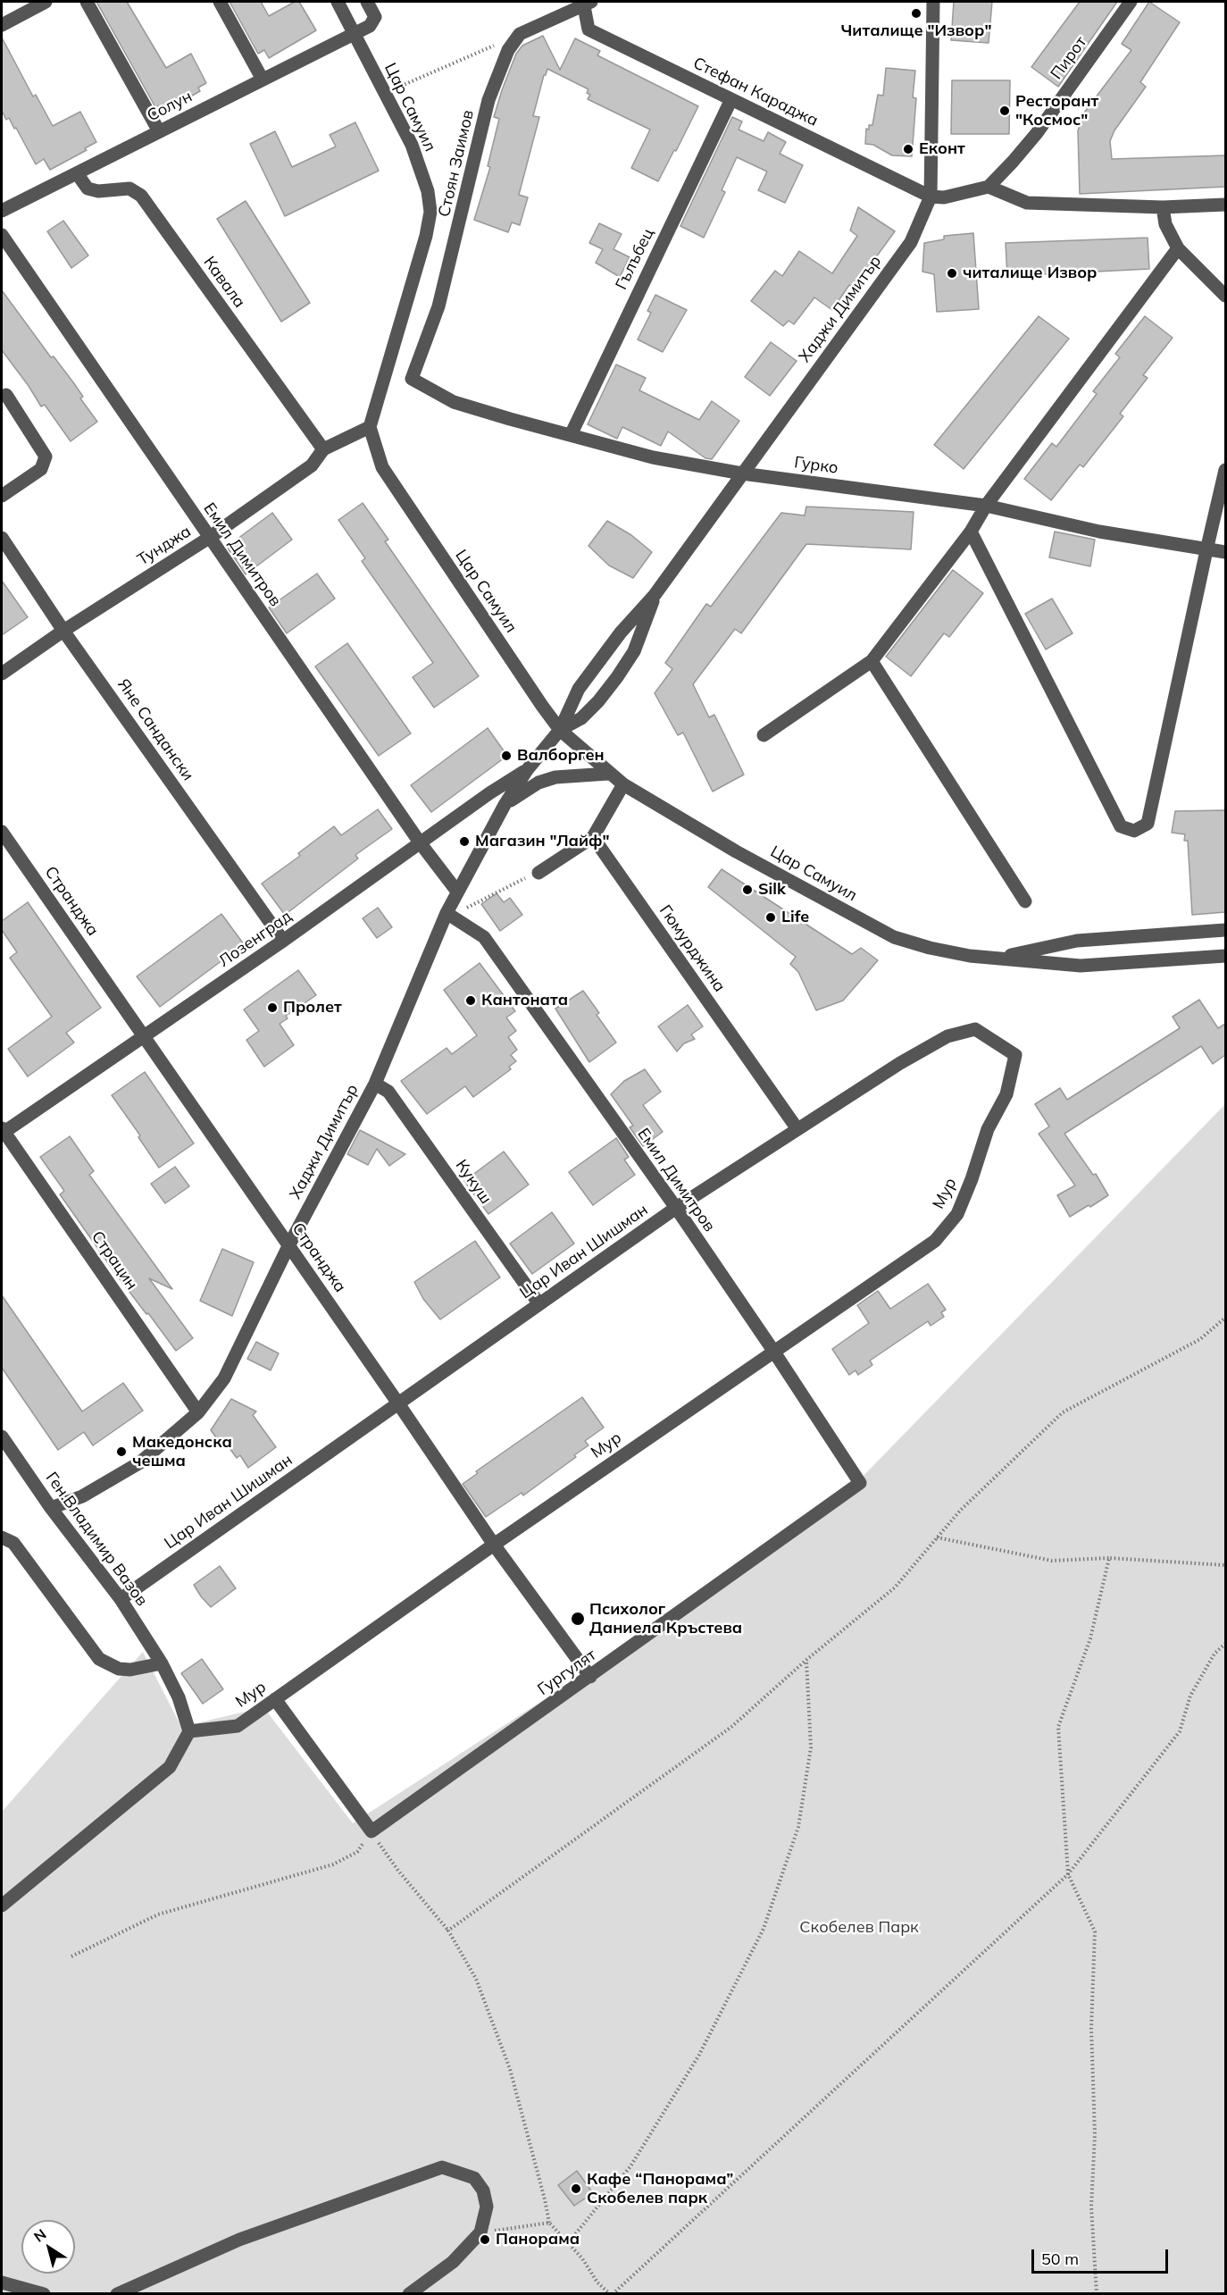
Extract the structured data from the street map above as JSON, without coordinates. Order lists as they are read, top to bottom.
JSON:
{
  "streets": {
    "street": [
      "Пирот",
      "Стефан Караджа",
      "Солун",
      "Цар Самуил",
      "Стоян Заимов",
      "Гълъбец",
      "Кавала",
      "Хаджи Димитър",
      "Гурко",
      "Тунджа",
      "Емил Димитров",
      "Яне Сандански",
      "Странджа",
      "Лозенград",
      "Гюмурджина",
      "Кукуш",
      "Мур",
      "Цар Иван Шишман",
      "Страцин",
      "Ген.Владимир Вазов",
      "Гургулят"
    ]
  },
  "crossings": [
    ["Стефан Караджа", "Гълъбец"],
    ["Стефан Караджа", "Хаджи Димитър"],
    ["Солун", "Цар Самуил"],
    ["Солун", "Кавала"],
    ["Цар Самуил", "Хаджи Димитър"],
    ["Цар Самуил", "Тунджа"],
    ["Стоян Заимов", "Гурко"],
    ["Гълъбец", "Гурко"],
    ["Кавала", "Тунджа"],
    ["Хаджи Димитър", "Гурко"],
    ["Хаджи Димитър", "Емил Димитров"],
    ["Хаджи Димитър", "Странджа"],
    ["Хаджи Димитър", "Лозенград"],
    ["Хаджи Димитър", "Кукуш"],
    ["Хаджи Димитър", "Страцин"],
    ["Хаджи Димитър", "Ген.Владимир Вазов"],
    ["Тунджа", "Емил Димитров"],
    ["Тунджа", "Яне Сандански"],
    ["Емил Димитров", "Лозенград"],
    ["Емил Димитров", "Мур"],
    ["Емил Димитров", "Цар Иван Шишман"],
    ["Емил Димитров", "Гургулят"],
    ["Яне Сандански", "Лозенград"],
    ["Странджа", "Лозенград"],
    ["Странджа", "Мур"],
    ["Странджа", "Цар Иван Шишман"],
    ["Странджа", "Гургулят"],
    ["Лозенград", "Страцин"],
    ["Гюмурджина", "Цар Иван Шишман"],
    ["Кукуш", "Цар Иван Шишман"],
    ["Мур", "Цар Иван Шишман"],
    ["Мур", "Ген.Владимир Вазов"],
    ["Цар Иван Шишман", "Ген.Владимир Вазов"]
  ],
  "parks": ["Скобелев Парк"],
  "places": [
    "Читалище \"Извор\"",
    "Ресторант \"Космос\"",
    "Еконт",
    "читалище Извор",
    "Валборген",
    "Магазин \"Лайф\"",
    "Silk",
    "Life",
    "Кантоната",
    "Пролет",
    "Македонска чешма",
    "Психолог Даниела Кръстева",
    "Кафе “Панорама” Скобелев парк",
    "Панорама"
  ],
  "scale_bar": "50 m",
  "north": "top left"
}
